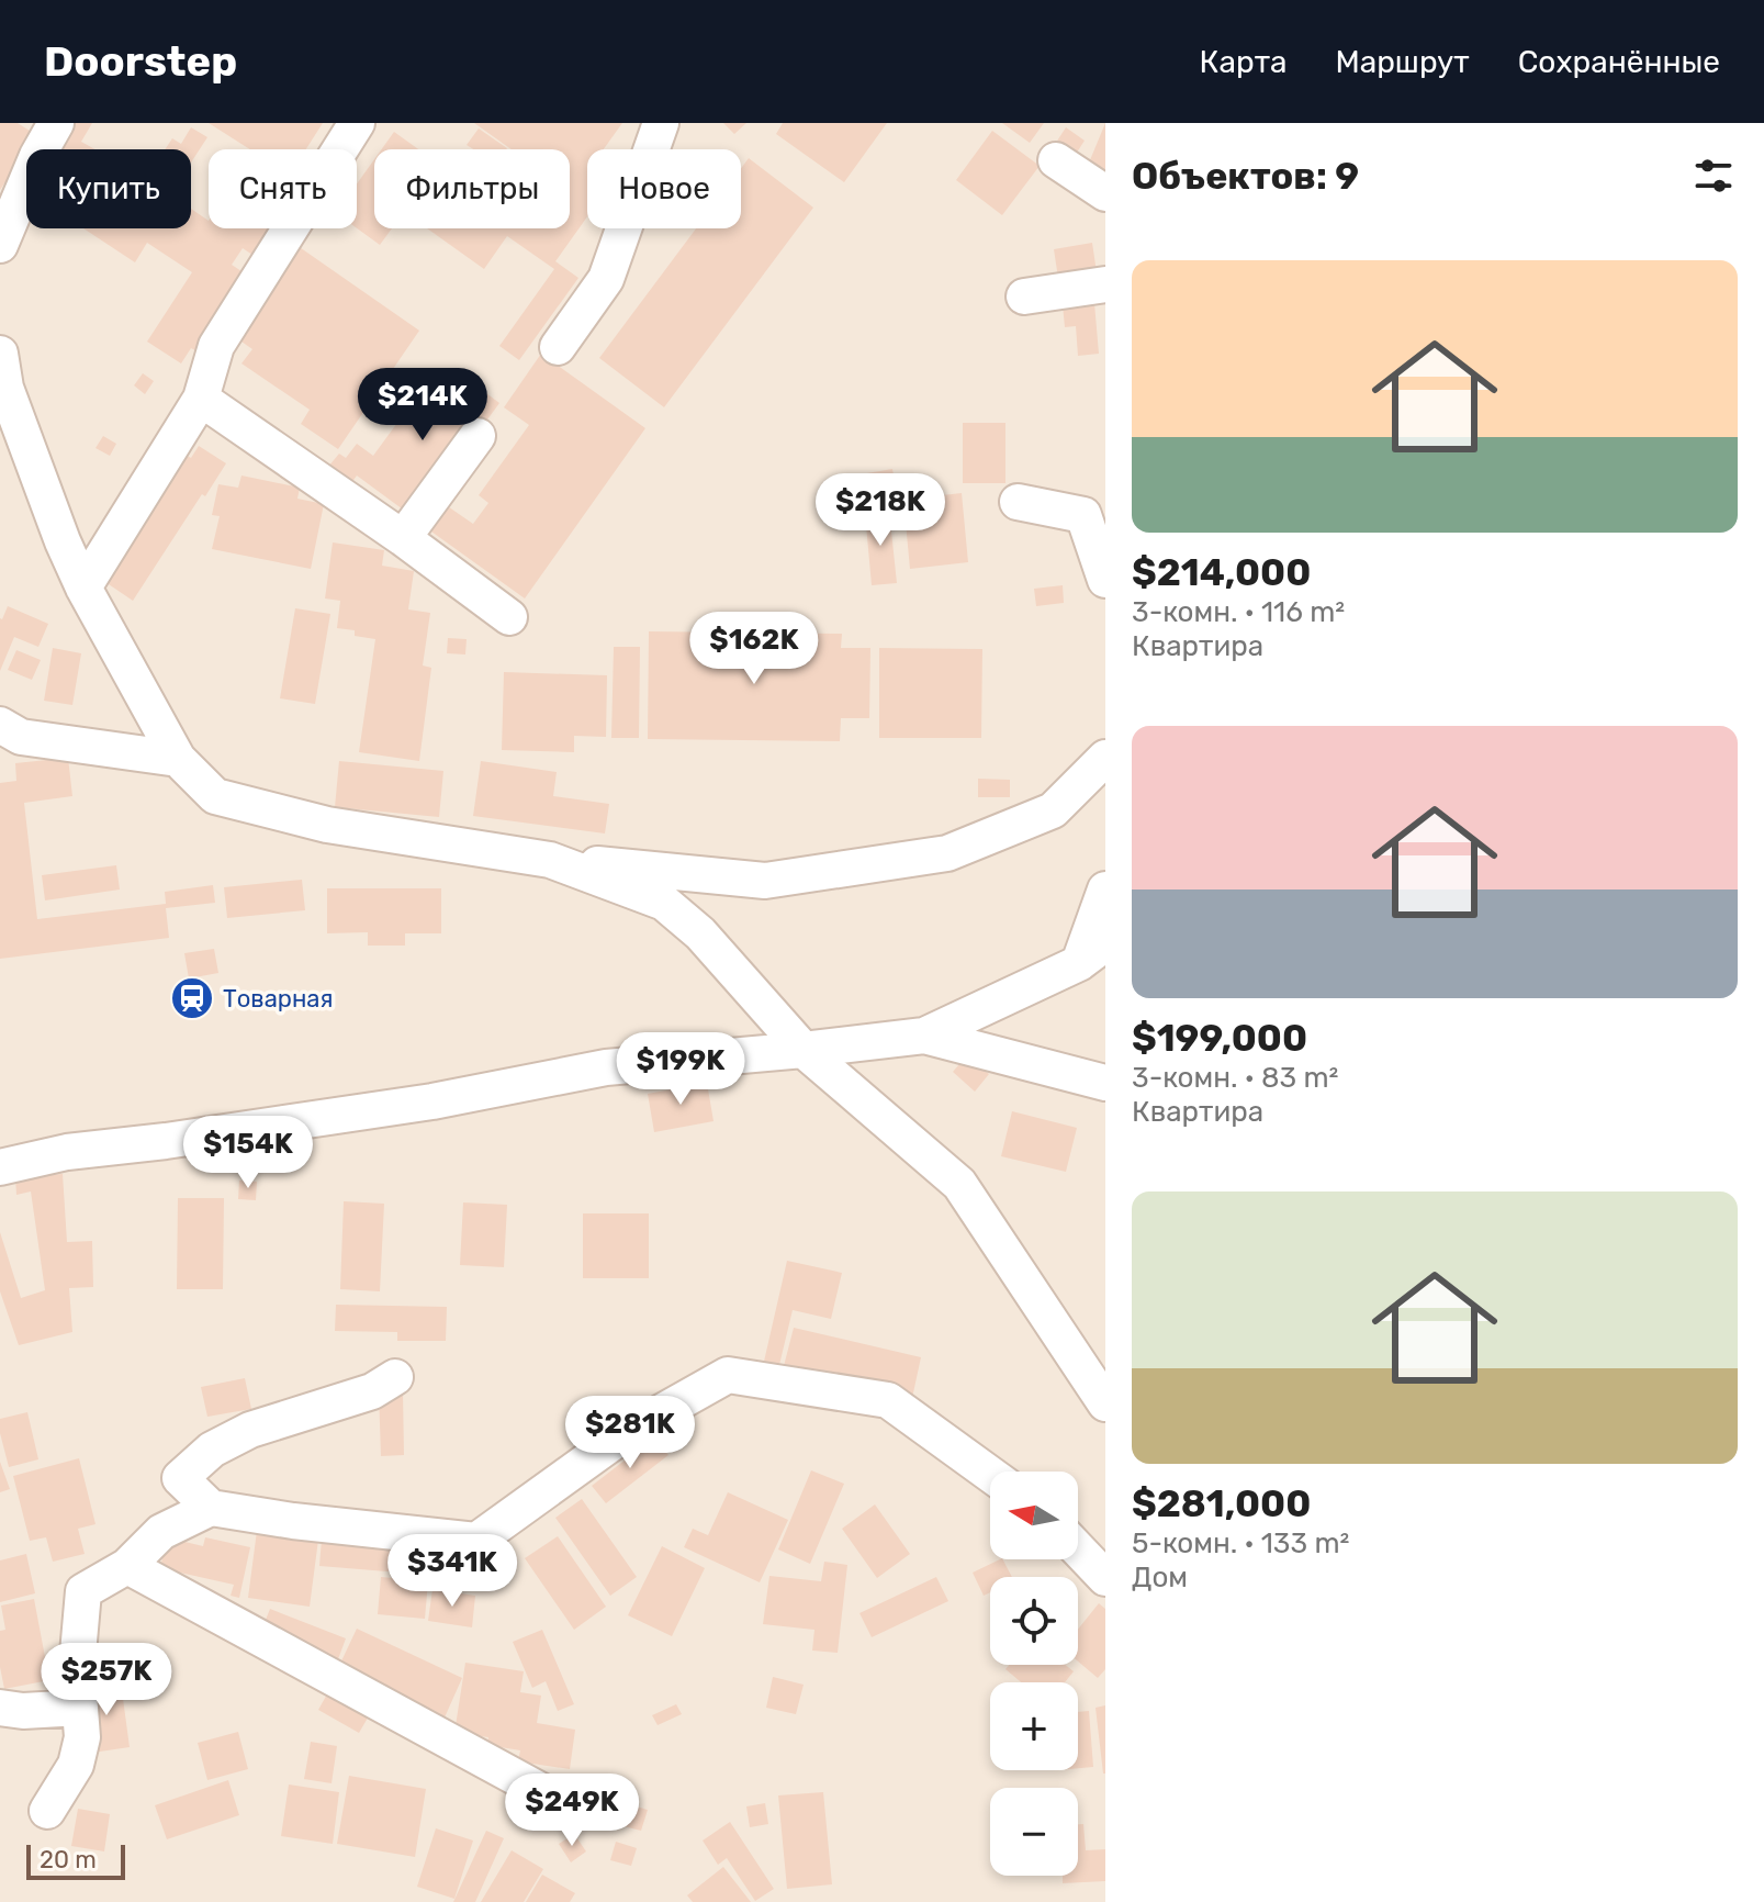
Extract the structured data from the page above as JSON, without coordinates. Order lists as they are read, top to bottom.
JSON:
{
  "places": {
    "station": ["Товарная"]
  },
  "scale_bar": "20 m",
  "north": "left",
  "page": {
    "header": "Doorstep",
    "nav": ["Карта", "Маршрут", "Сохранённые"],
    "heading": "Объектов: 9",
    "chip": [
      "Купить",
      "Снять",
      "Фильтры",
      "Новое"
    ],
    "list": [
      {
        "name": "$214,000",
        "note": "3-комн. · 116 m² · Квартира"
      },
      {
        "name": "$199,000",
        "note": "3-комн. · 83 m² · Квартира"
      },
      {
        "name": "$281,000",
        "note": "5-комн. · 133 m² · Дом"
      }
    ],
    "price": [
      "$214K",
      "$218K",
      "$162K",
      "$199K",
      "$154K",
      "$281K",
      "$341K",
      "$257K",
      "$249K"
    ],
    "map_buttons": ["+", "−"],
    "scale": "20 m"
  }
}
